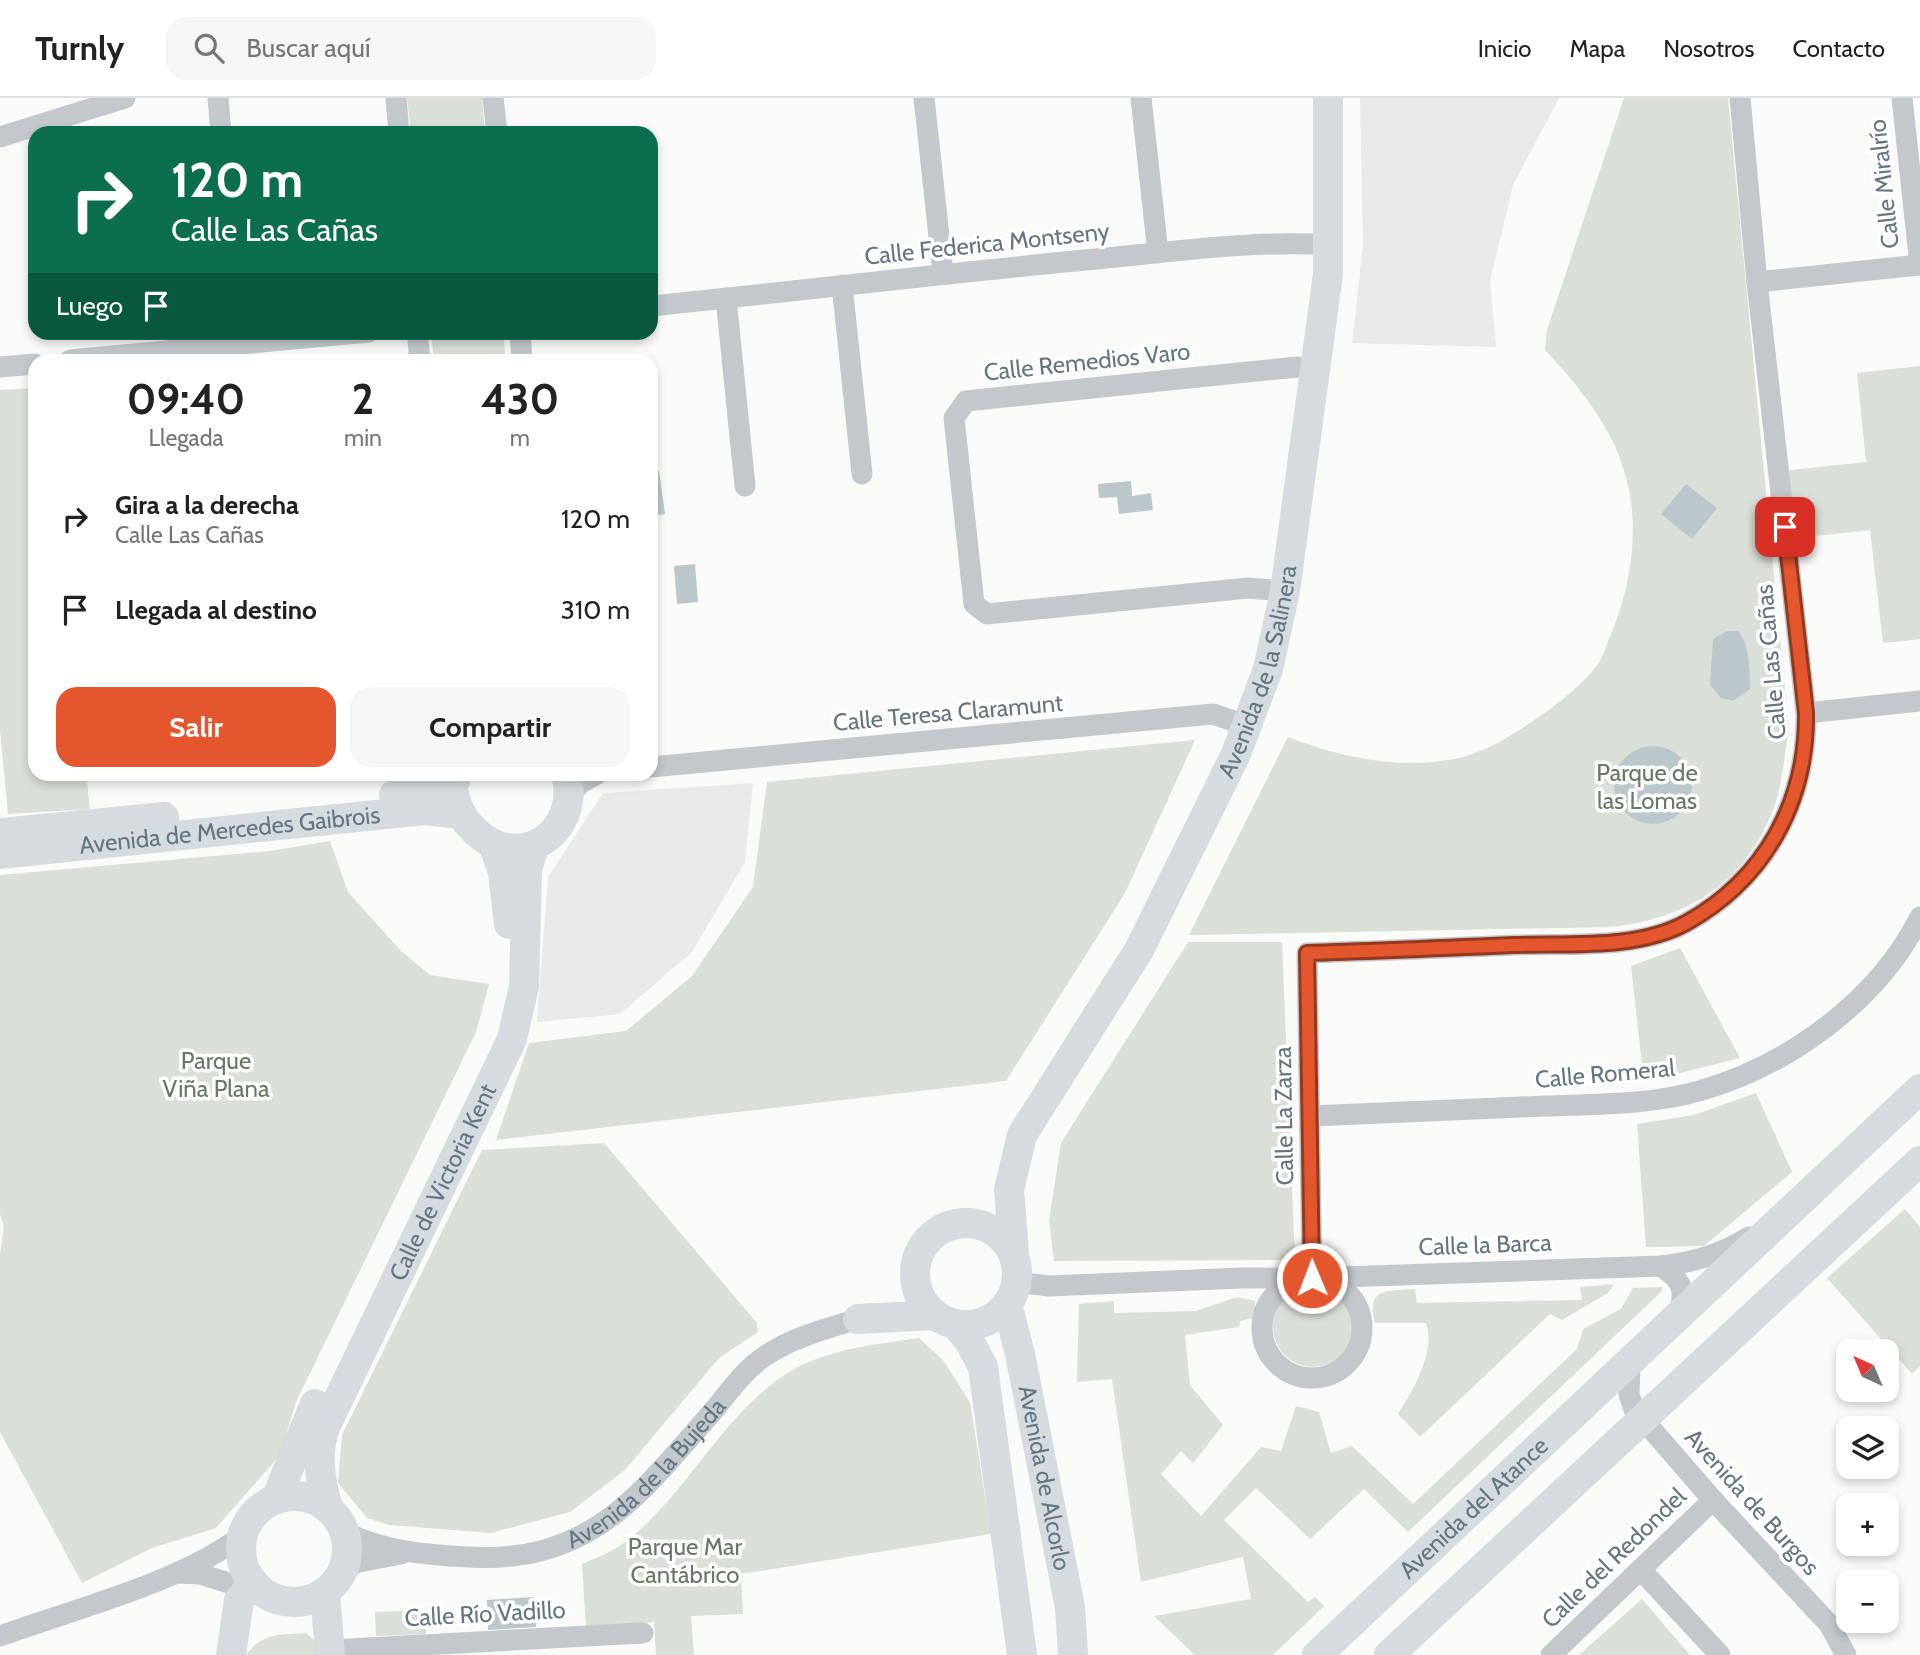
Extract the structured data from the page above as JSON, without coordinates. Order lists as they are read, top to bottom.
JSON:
{
  "streets": {
    "street": [
      "Calle Miralrío",
      "Calle Federica Montseny",
      "Calle Remedios Varo",
      "Calle Las Cañas",
      "Avenida de la Salinera",
      "Calle Teresa Claramunt",
      "Avenida de Mercedes Gaibrois",
      "Calle Romeral",
      "Calle La Zarza",
      "Calle de Victoria Kent",
      "Calle la Barca",
      "Avenida de la Bujeda",
      "Avenida de Alcorlo",
      "Avenida de Burgos",
      "Avenida del Atance",
      "Calle del Redondel",
      "Calle Río Vadillo"
    ]
  },
  "crossings": [
    ["Calle Federica Montseny", "Avenida de la Salinera"],
    ["Calle Remedios Varo", "Avenida de la Salinera"],
    ["Calle Las Cañas", "Calle La Zarza"],
    ["Avenida de la Salinera", "Calle Teresa Claramunt"],
    ["Avenida de la Salinera", "Calle la Barca"],
    ["Avenida de la Salinera", "Avenida de la Bujeda"],
    ["Avenida de la Salinera", "Avenida de Alcorlo"],
    ["Calle Romeral", "Calle La Zarza"],
    ["Calle La Zarza", "Calle la Barca"],
    ["Calle de Victoria Kent", "Avenida de la Bujeda"],
    ["Calle la Barca", "Avenida de la Bujeda"],
    ["Calle la Barca", "Avenida de Alcorlo"],
    ["Calle la Barca", "Avenida del Atance"],
    ["Avenida de la Bujeda", "Avenida de Alcorlo"],
    ["Avenida de Burgos", "Avenida del Atance"],
    ["Avenida de Burgos", "Calle del Redondel"]
  ],
  "parks": ["Parque de las Lomas", "Parque Viña Plana", "Parque Mar Cantábrico"],
  "north": "top left",
  "page": {
    "header": "Turnly",
    "search": "Buscar aquí",
    "nav": [
      "Inicio",
      "Mapa",
      "Nosotros",
      "Contacto"
    ],
    "turn": ["120 m", "Calle Las Cañas"],
    "then": "Luego",
    "eta": [
      "09:40",
      "Llegada",
      "2",
      "min",
      "430",
      "m"
    ],
    "list": [
      {
        "name": "Gira a la derecha",
        "note": "Calle Las Cañas",
        "value": "120 m"
      },
      {
        "name": "Llegada al destino",
        "value": "310 m"
      }
    ],
    "buttons": ["Salir", "Compartir"],
    "map_buttons": ["+", "−"]
  }
}
